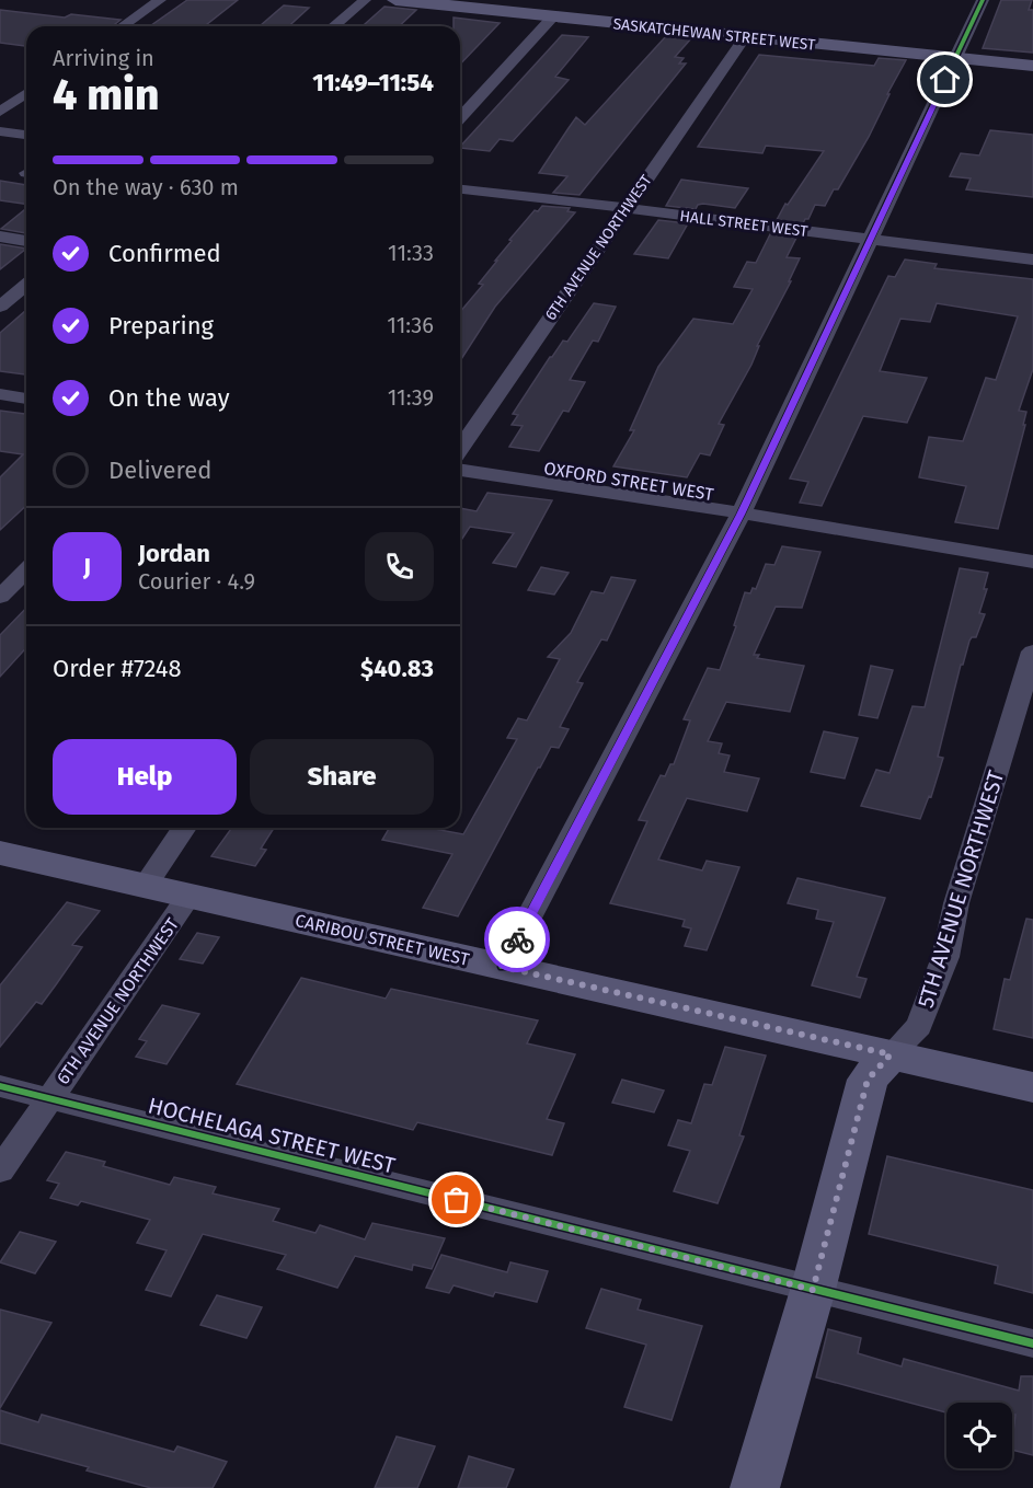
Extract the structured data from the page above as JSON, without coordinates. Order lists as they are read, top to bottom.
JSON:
{
  "streets": {
    "street": [
      "SASKATCHEWAN STREET WEST",
      "HALL STREET WEST",
      "6TH AVENUE NORTHWEST",
      "OXFORD STREET WEST",
      "5TH AVENUE NORTHWEST",
      "CARIBOU STREET WEST",
      "HOCHELAGA STREET WEST"
    ]
  },
  "crossings": [
    ["SASKATCHEWAN STREET WEST", "6TH AVENUE NORTHWEST"],
    ["HALL STREET WEST", "6TH AVENUE NORTHWEST"],
    ["6TH AVENUE NORTHWEST", "CARIBOU STREET WEST"],
    ["6TH AVENUE NORTHWEST", "HOCHELAGA STREET WEST"],
    ["5TH AVENUE NORTHWEST", "CARIBOU STREET WEST"],
    ["5TH AVENUE NORTHWEST", "HOCHELAGA STREET WEST"]
  ],
  "page": {
    "heading": ["4 min", "Arriving in", "11:49–11:54"],
    "panel": [
      "Jordan",
      "Courier · 4.9",
      "Order #7248",
      "$40.83"
    ],
    "bar": "On the way · 630 m",
    "list": [
      ["Confirmed", "11:33"],
      ["Preparing", "11:36"],
      ["On the way", "11:39"],
      "Delivered"
    ],
    "round": "J",
    "buttons": ["Help", "Share"]
  }
}
